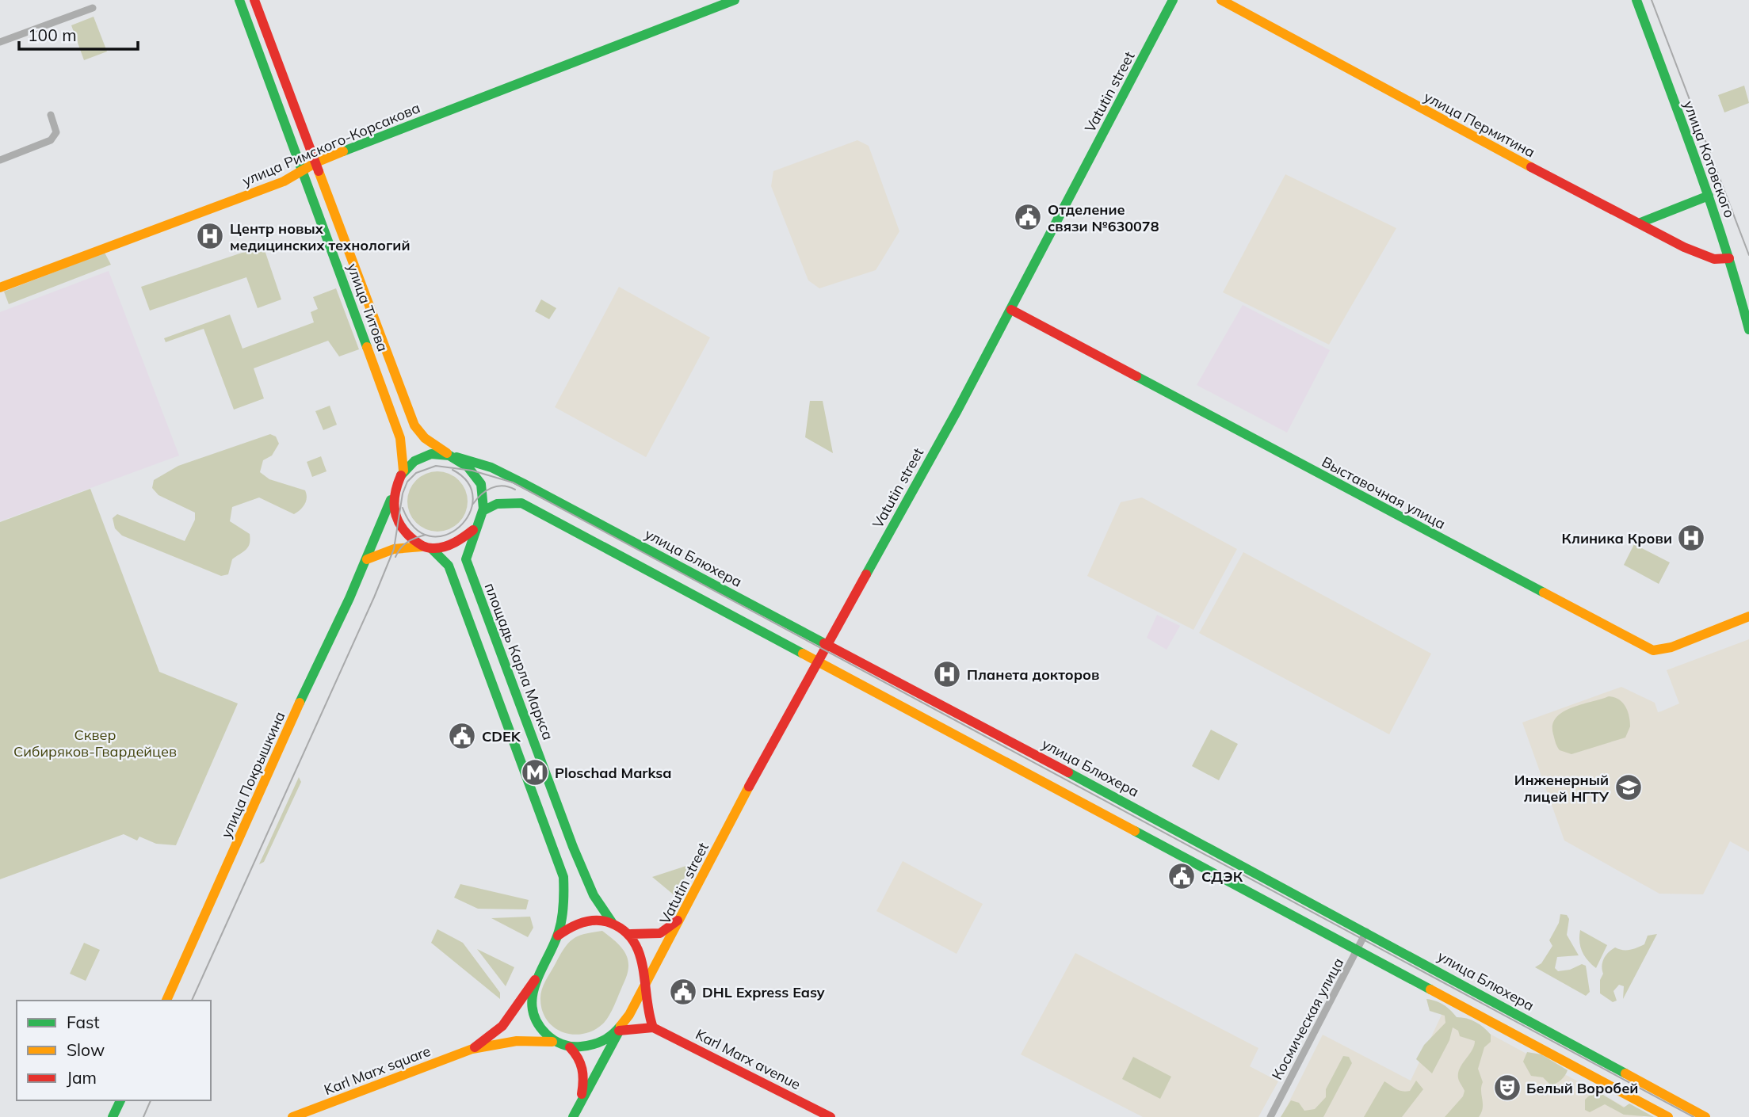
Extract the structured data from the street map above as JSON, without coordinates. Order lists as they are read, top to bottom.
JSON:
{
  "streets": {
    "main road": [
      "Vatutin street",
      "улица Пермитина",
      "улица Римского-Корсакова",
      "улица Котовского",
      "улица Титова",
      "Выставочная улица",
      "улица Блюхера",
      "площадь Карла Маркса",
      "улица Покрышкина",
      "Karl Marx avenue",
      "Karl Marx square"
    ],
    "street": ["Космическая улица"]
  },
  "crossings": [
    ["Vatutin street", "Выставочная улица"],
    ["Vatutin street", "улица Блюхера"],
    ["Vatutin street", "площадь Карла Маркса"],
    ["улица Пермитина", "улица Котовского"],
    ["улица Римского-Корсакова", "улица Титова"],
    ["улица Титова", "улица Блюхера"],
    ["улица Титова", "площадь Карла Маркса"],
    ["улица Титова", "улица Покрышкина"],
    ["улица Блюхера", "площадь Карла Маркса"],
    ["улица Блюхера", "улица Покрышкина"],
    ["улица Блюхера", "Космическая улица"],
    ["площадь Карла Маркса", "улица Покрышкина"]
  ],
  "parks": ["Сквер Сибиряков-Гвардейцев"],
  "places": {
    "public building": [
      "Отделение связи №630078",
      "CDEK",
      "СДЭК",
      "DHL Express Easy"
    ],
    "hospital": ["Центр новых медицинских технологий", "Клиника Крови", "Планета докторов"],
    "metro station": ["Ploschad Marksa"],
    "school or university": ["Инженерный лицей НГТУ"],
    "theatre": ["Белый Воробей"]
  },
  "legend": ["Fast", "Slow", "Jam"],
  "scale_bar": "100 m"
}
